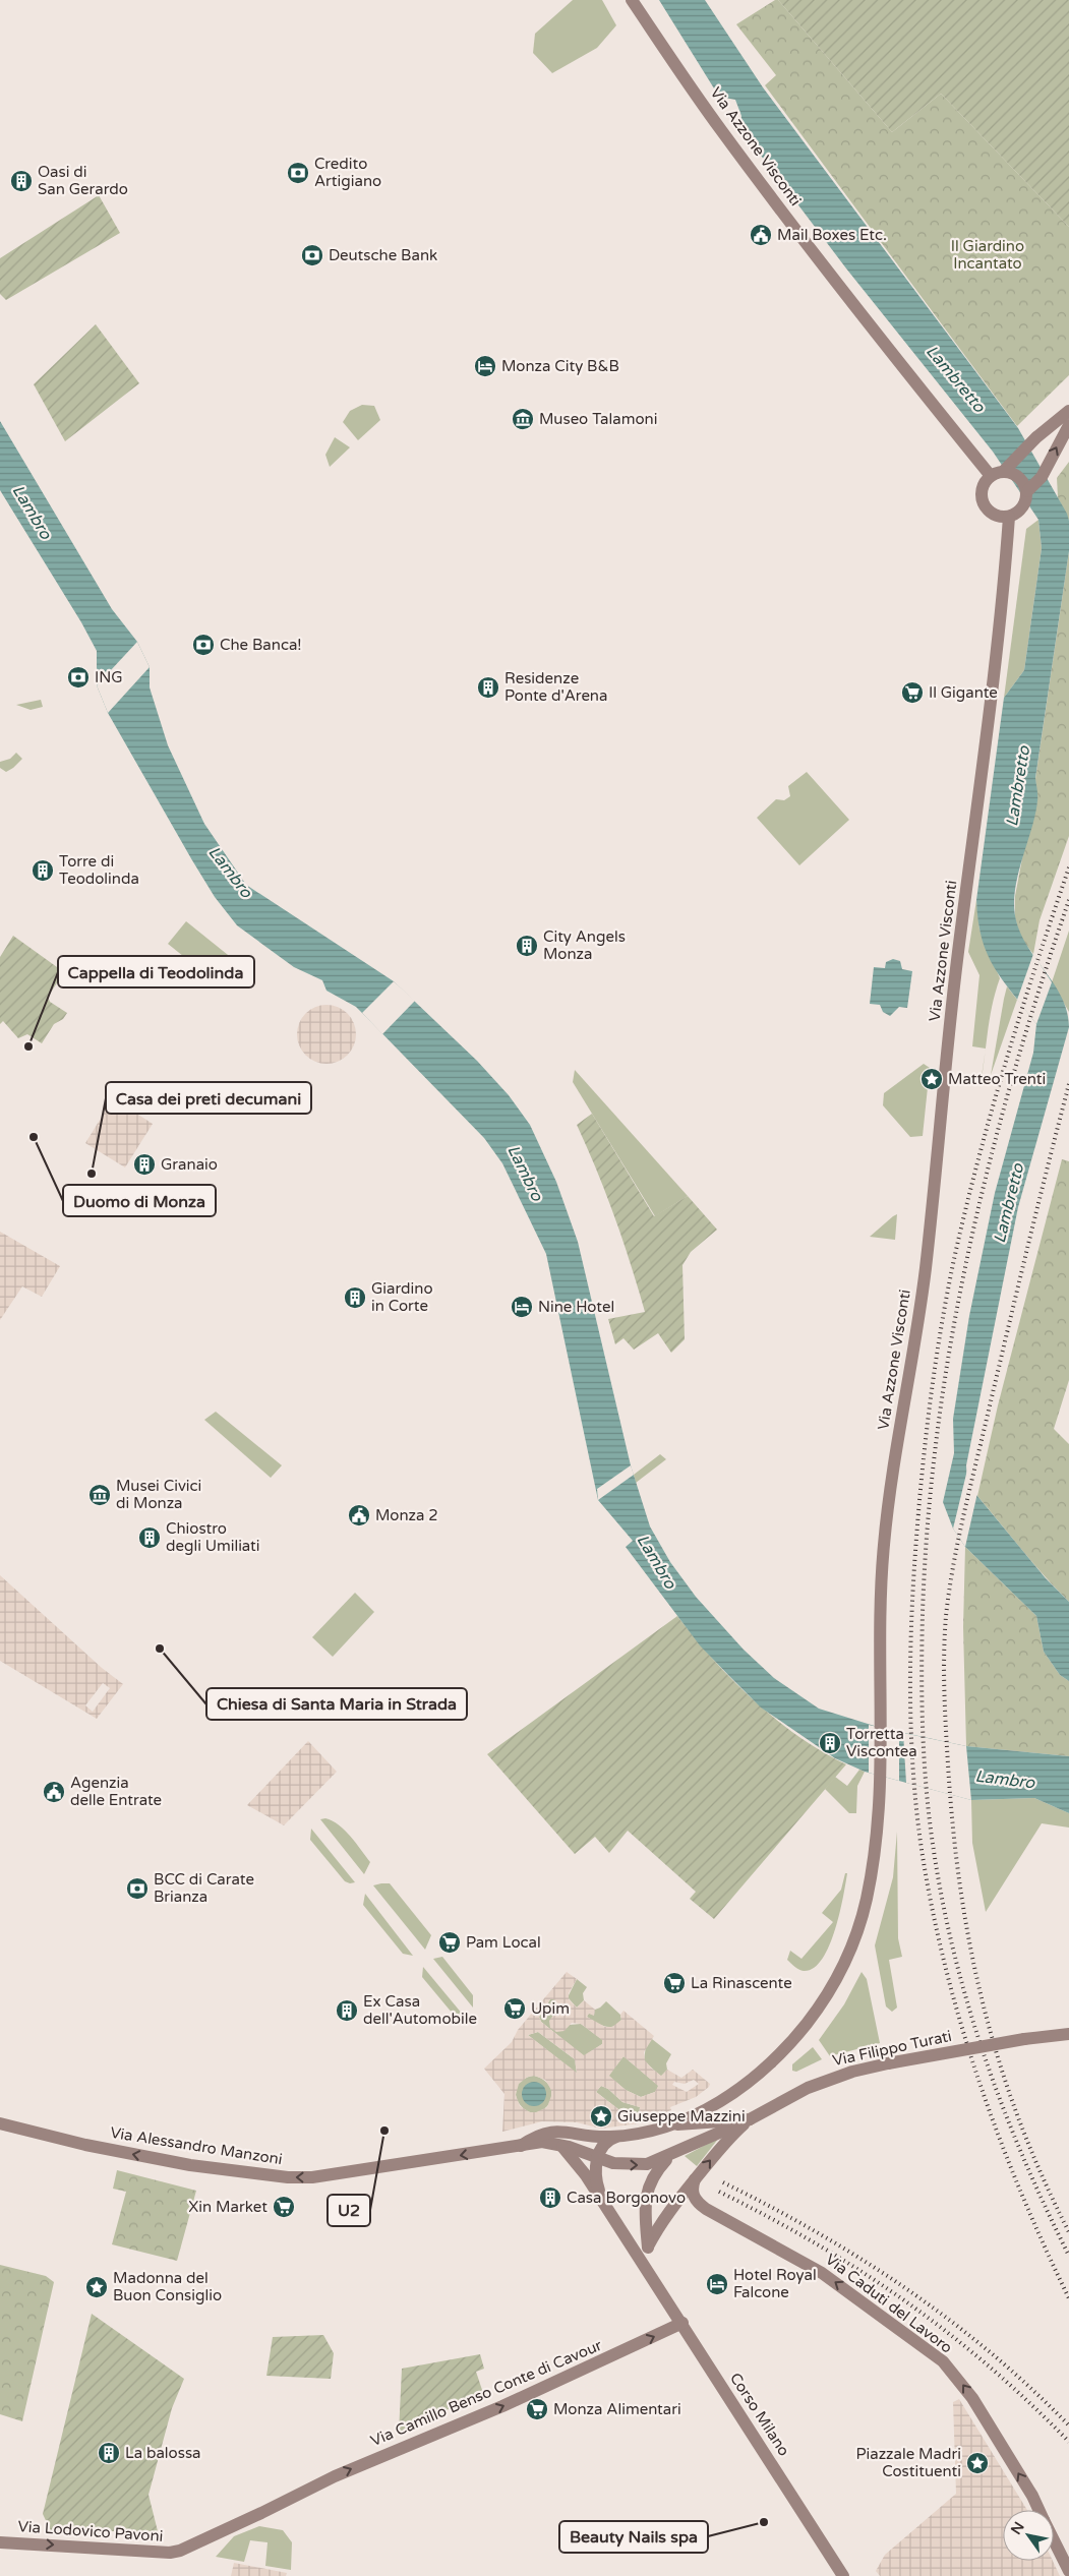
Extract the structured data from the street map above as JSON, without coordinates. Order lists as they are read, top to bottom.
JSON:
{
  "streets": {
    "main road": [
      "Via Azzone Visconti",
      "Via Filippo Turati",
      "Via Alessandro Manzoni",
      "Via Caduti del Lavoro",
      "Via Camillo Benso Conte di Cavour",
      "Corso Milano",
      "Via Lodovico Pavoni"
    ]
  },
  "crossings": [
    ["Via Azzone Visconti", "Via Filippo Turati"],
    ["Via Camillo Benso Conte di Cavour", "Corso Milano"],
    ["Via Camillo Benso Conte di Cavour", "Via Lodovico Pavoni"]
  ],
  "one_way": ["Via Caduti del Lavoro", "Via Camillo Benso Conte di Cavour", "Via Lodovico Pavoni"],
  "water": ["Lambretto", "Lambro"],
  "parks": ["Il Giardino Incantato"],
  "places": {
    "bank": [
      "Credito Artigiano",
      "Deutsche Bank",
      "Che Banca!",
      "ING",
      "BCC di Carate Brianza"
    ],
    "building": [
      "Oasi di San Gerardo",
      "Residenze Ponte d'Arena",
      "Torre di Teodolinda",
      "City Angels Monza",
      "Granaio",
      "Giardino in Corte",
      "Chiostro degli Umiliati",
      "Torretta Viscontea",
      "Ex Casa dell'Automobile",
      "Casa Borgonovo",
      "La balossa"
    ],
    "public building": ["Mail Boxes Etc.", "Monza 2", "Agenzia delle Entrate"],
    "hotel": ["Monza City B&B", "Nine Hotel", "Hotel Royal Falcone"],
    "museum": ["Museo Talamoni", "Musei Civici di Monza"],
    "supermarket": [
      "Il Gigante",
      "Pam Local",
      "La Rinascente",
      "Upim",
      "Xin Market",
      "Monza Alimentari"
    ],
    "other": [
      "Cappella di Teodolinda",
      "Duomo di Monza",
      "Casa dei preti decumani",
      "Chiesa di Santa Maria in Strada",
      "U2",
      "Beauty Nails spa"
    ],
    "place": [
      "Matteo Trenti",
      "Giuseppe Mazzini",
      "Madonna del Buon Consiglio",
      "Piazzale Madri Costituenti"
    ]
  },
  "north": "top left"
}
